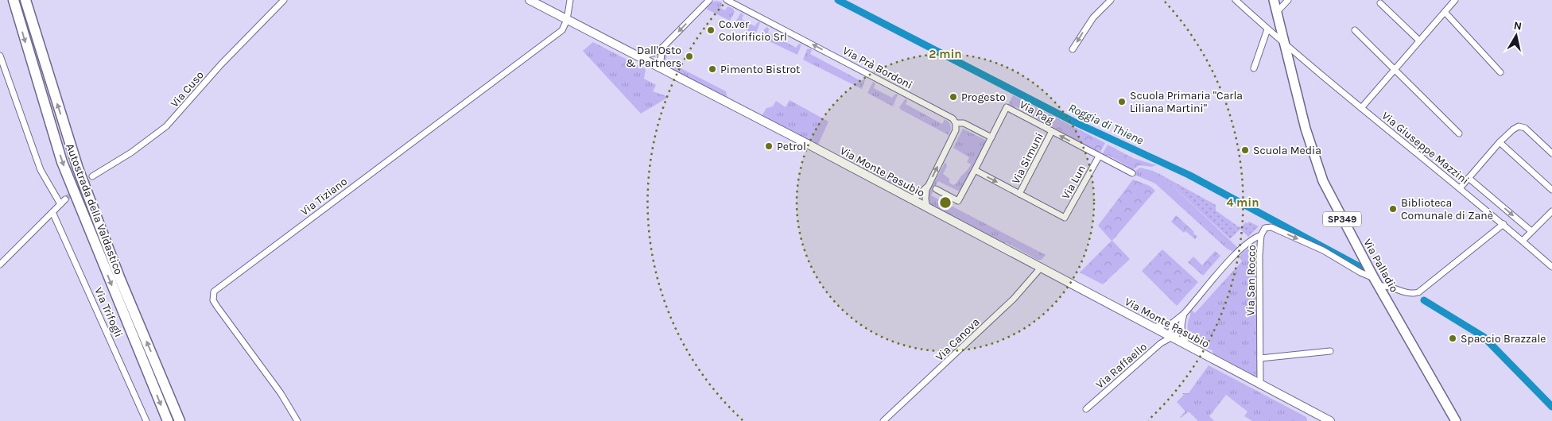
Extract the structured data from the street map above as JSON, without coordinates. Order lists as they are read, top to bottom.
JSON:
{
  "streets": {
    "highway": ["Autostrada della Valdastico"],
    "main road": ["Via Monte Pasubio", "SP349", "Via Palladio"],
    "street": [
      "Via Prà Bordoni",
      "Via Cuso",
      "Via Pag",
      "Via Giuseppe Mazzini",
      "Via Simuni",
      "Via Lun",
      "Via Tiziano",
      "Via San Rocco",
      "Via Trifogli",
      "Via Canova",
      "Via Raffaello"
    ]
  },
  "crossings": [
    ["Via Prà Bordoni", "Via Pag"],
    ["Via Pag", "Via Simuni"],
    ["Via Pag", "Via Lun"],
    ["Via Giuseppe Mazzini", "Via Palladio"],
    ["Via Simuni", "Via Lun"],
    ["Via Monte Pasubio", "Via Tiziano"],
    ["Via Monte Pasubio", "Via San Rocco"],
    ["Via Monte Pasubio", "Via Canova"],
    ["Via Monte Pasubio", "Via Raffaello"],
    ["Via Palladio", "Via San Rocco"]
  ],
  "one_way": ["Via Prà Bordoni", "Via San Rocco"],
  "water": ["Roggia di Thiene"],
  "places": [
    "Co.ver Colorificio Srl",
    "Dall'Osto & Partners",
    "Pimento Bistrot",
    "Progesto",
    "Scuola Primaria \"Carla Liliana Martini\"",
    "Petrol",
    "Scuola Media",
    "Biblioteca Comunale di Zanè",
    "Spaccio Brazzale"
  ],
  "north": "top",
  "rings": ["2 min", "4 min"]
}
